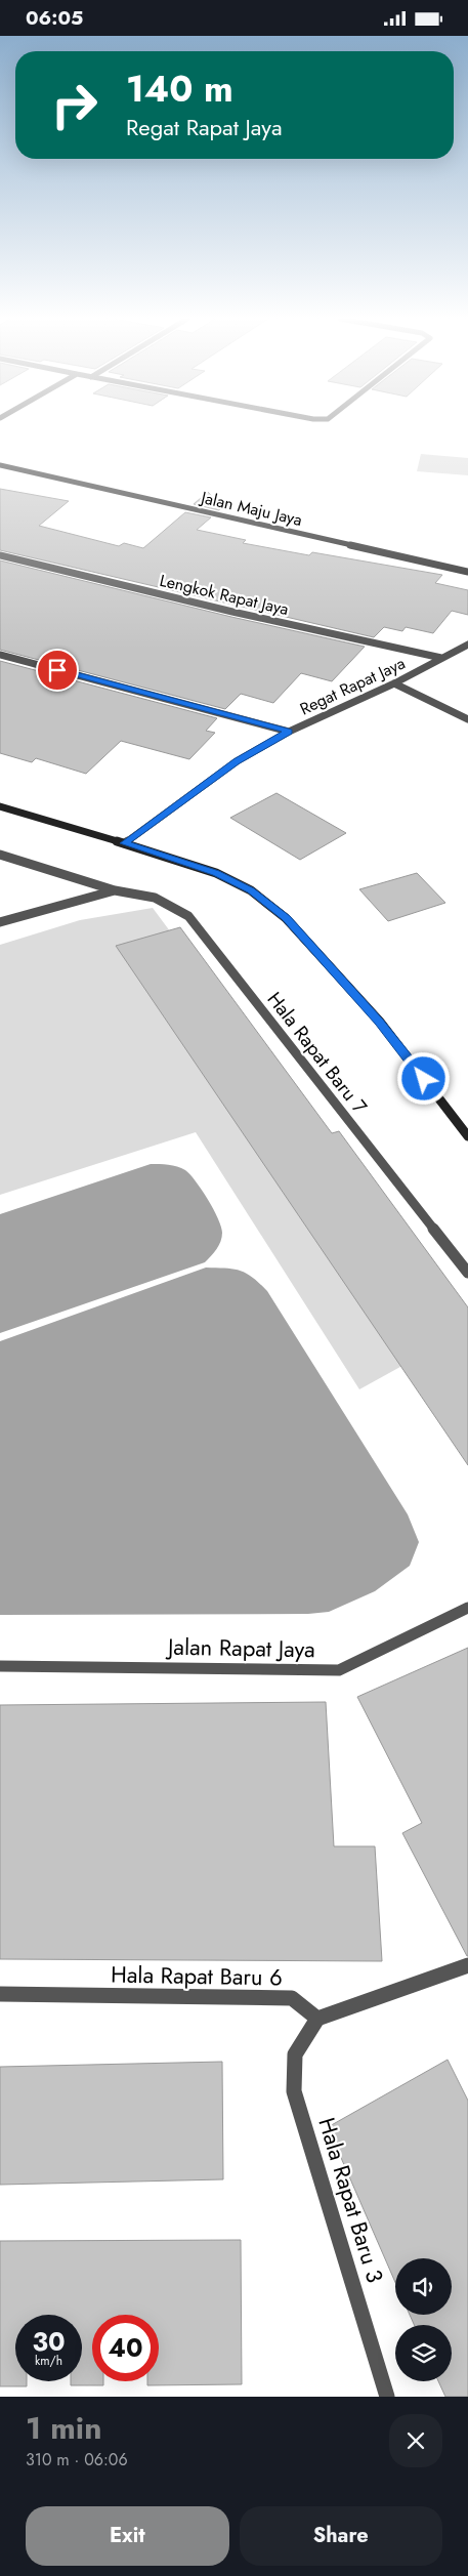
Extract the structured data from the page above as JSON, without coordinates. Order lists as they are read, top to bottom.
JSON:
{
  "streets": {
    "street": [
      "Jalan Maju Jaya",
      "Lengkok Rapat Jaya",
      "Regat Rapat Jaya",
      "Hala Rapat Baru 7",
      "Jalan Rapat Jaya",
      "Hala Rapat Baru 6",
      "Hala Rapat Baru 3"
    ]
  },
  "crossings": [
    ["Lengkok Rapat Jaya", "Regat Rapat Jaya"],
    ["Hala Rapat Baru 6", "Hala Rapat Baru 3"]
  ],
  "page": {
    "status": "06:05",
    "turn": ["140 m", "Regat Rapat Jaya"],
    "speed": "30 km/h",
    "limit": "40",
    "heading": ["1 min", "310 m · 06:06"],
    "buttons": ["Exit", "Share"]
  }
}
